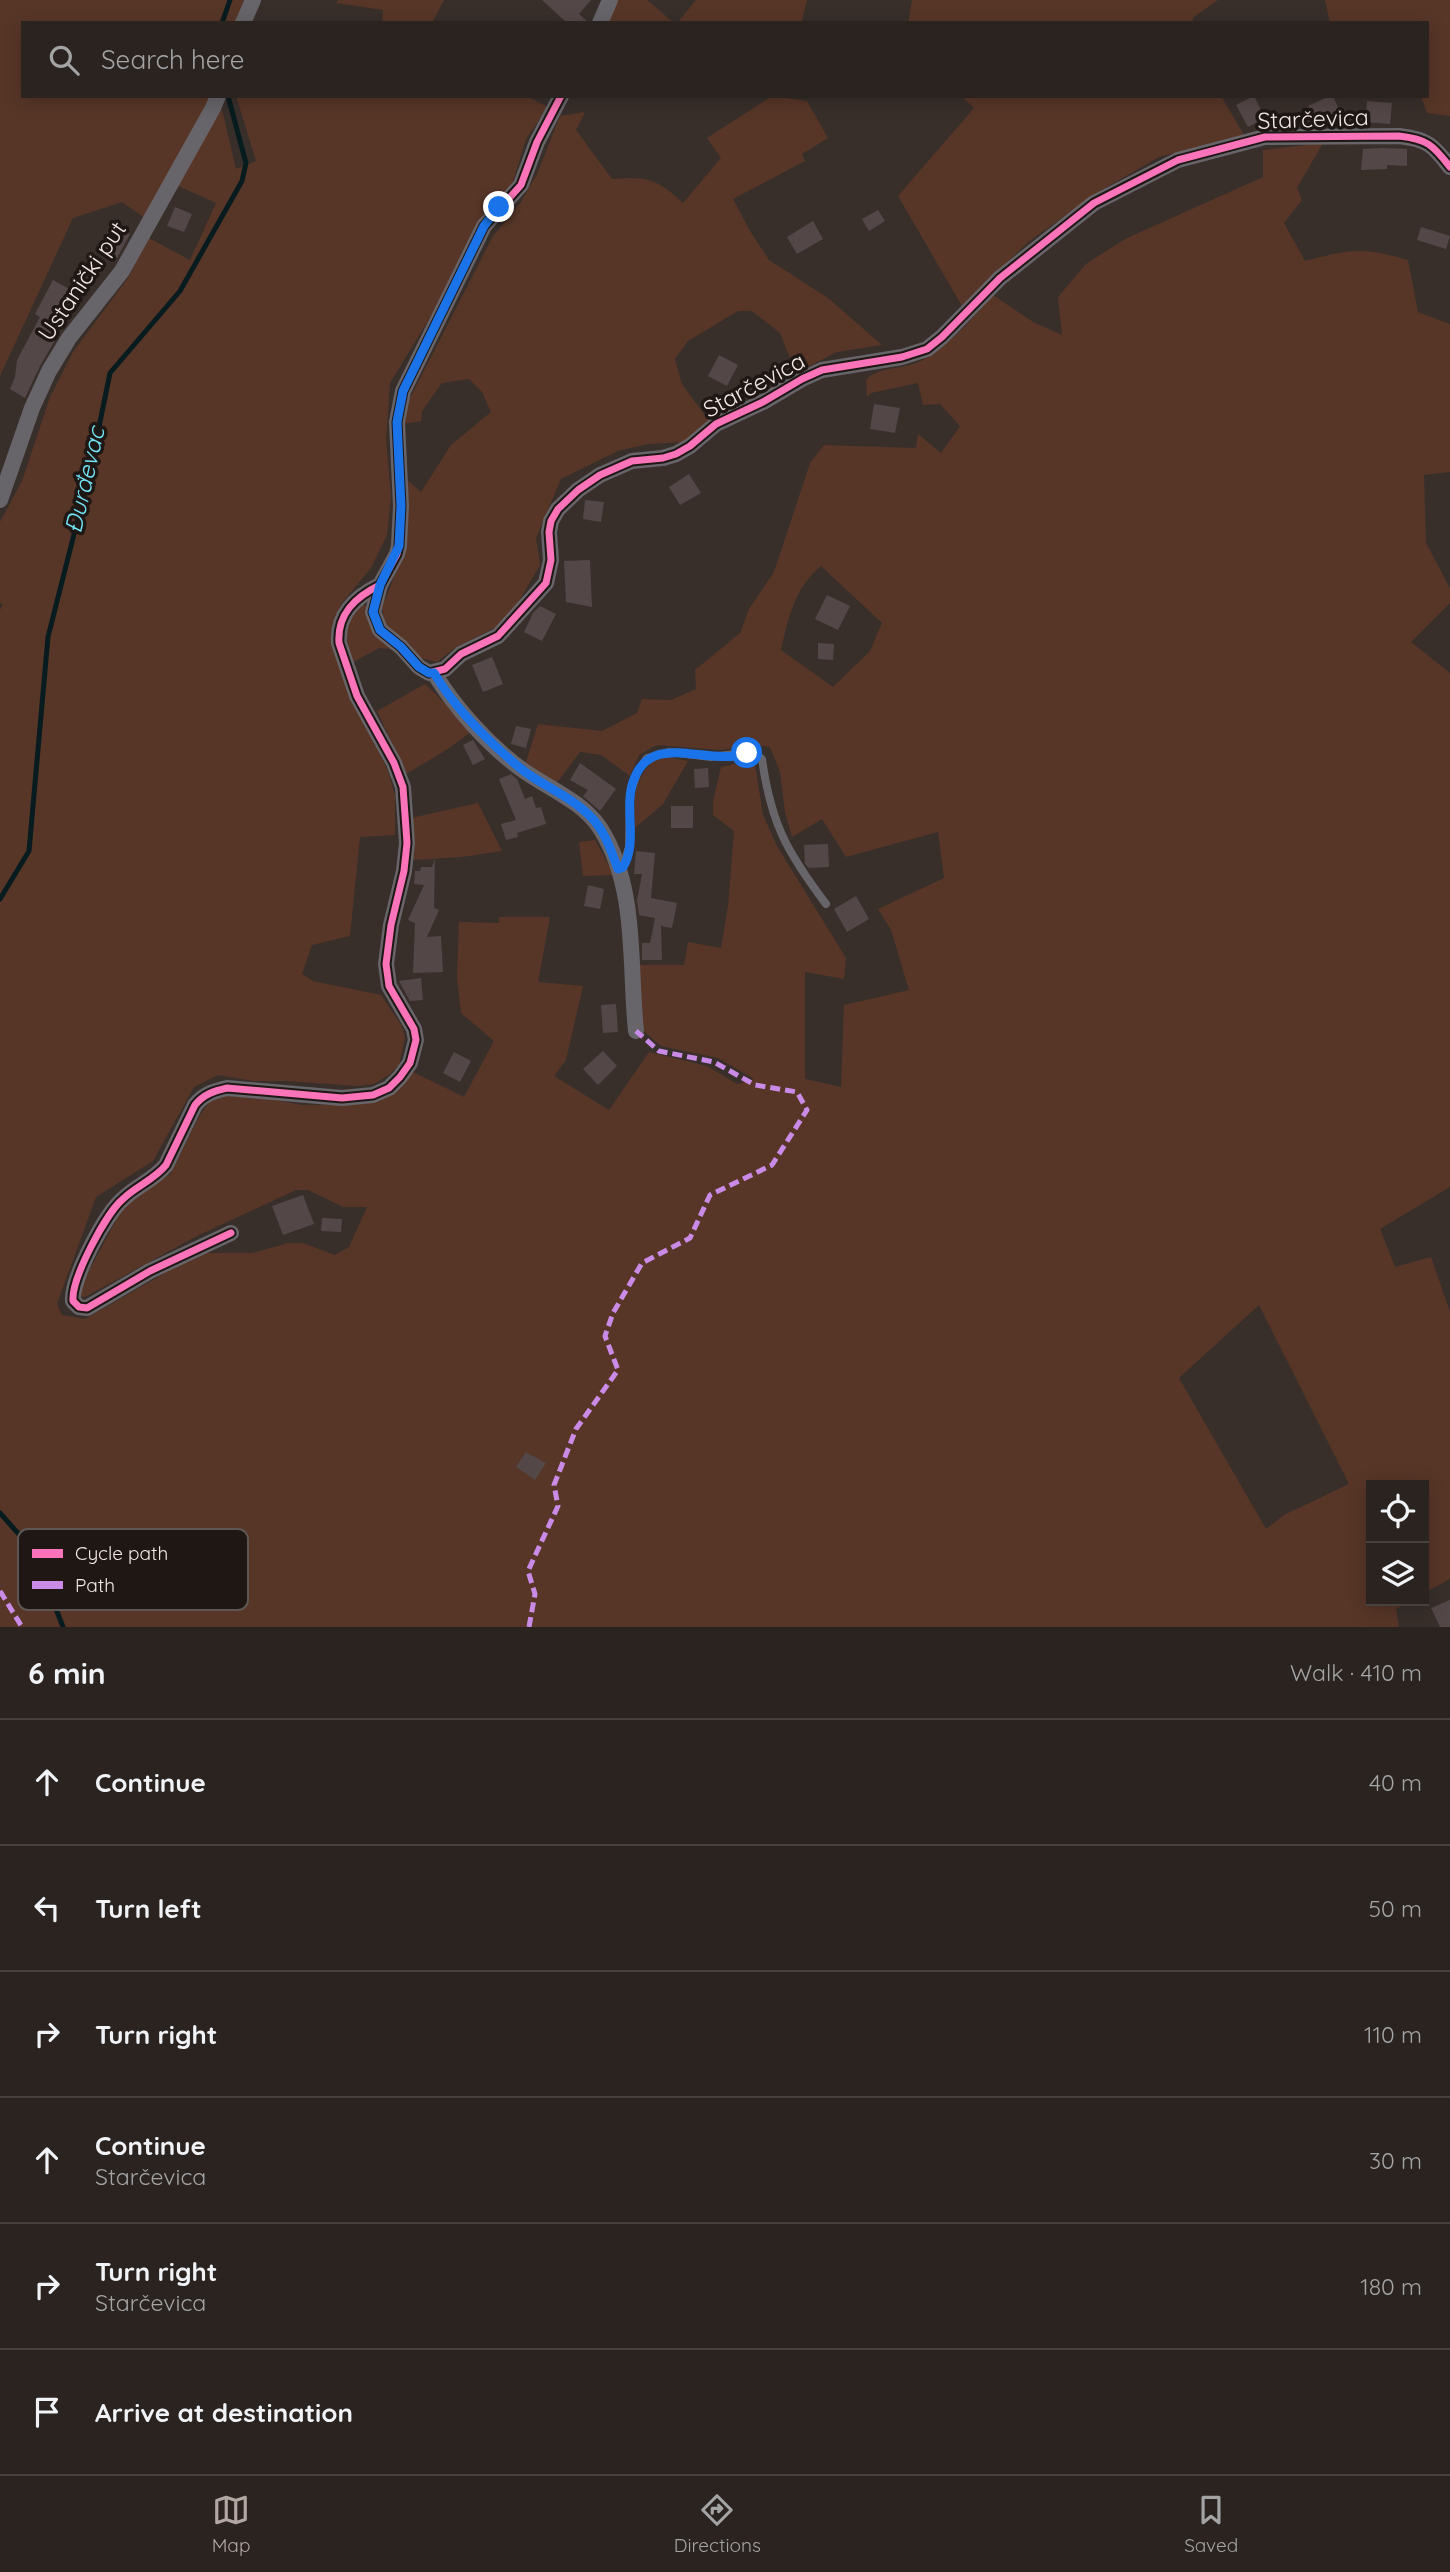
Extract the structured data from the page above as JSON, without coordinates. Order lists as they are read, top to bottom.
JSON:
{
  "streets": {
    "street": ["Starčevica", "Ustanički put"]
  },
  "water": ["Đurđevac"],
  "legend": ["Cycle path", "Path"],
  "page": {
    "search": "Search here",
    "heading": ["6 min", "Walk · 410 m"],
    "list": [
      ["Continue", "40 m"],
      ["Turn left", "50 m"],
      ["Turn right", "110 m"],
      ["Continue", "Starčevica", "30 m"],
      ["Turn right", "Starčevica", "180 m"],
      "Arrive at destination"
    ],
    "nav": ["Map", "Directions", "Saved"]
  }
}
